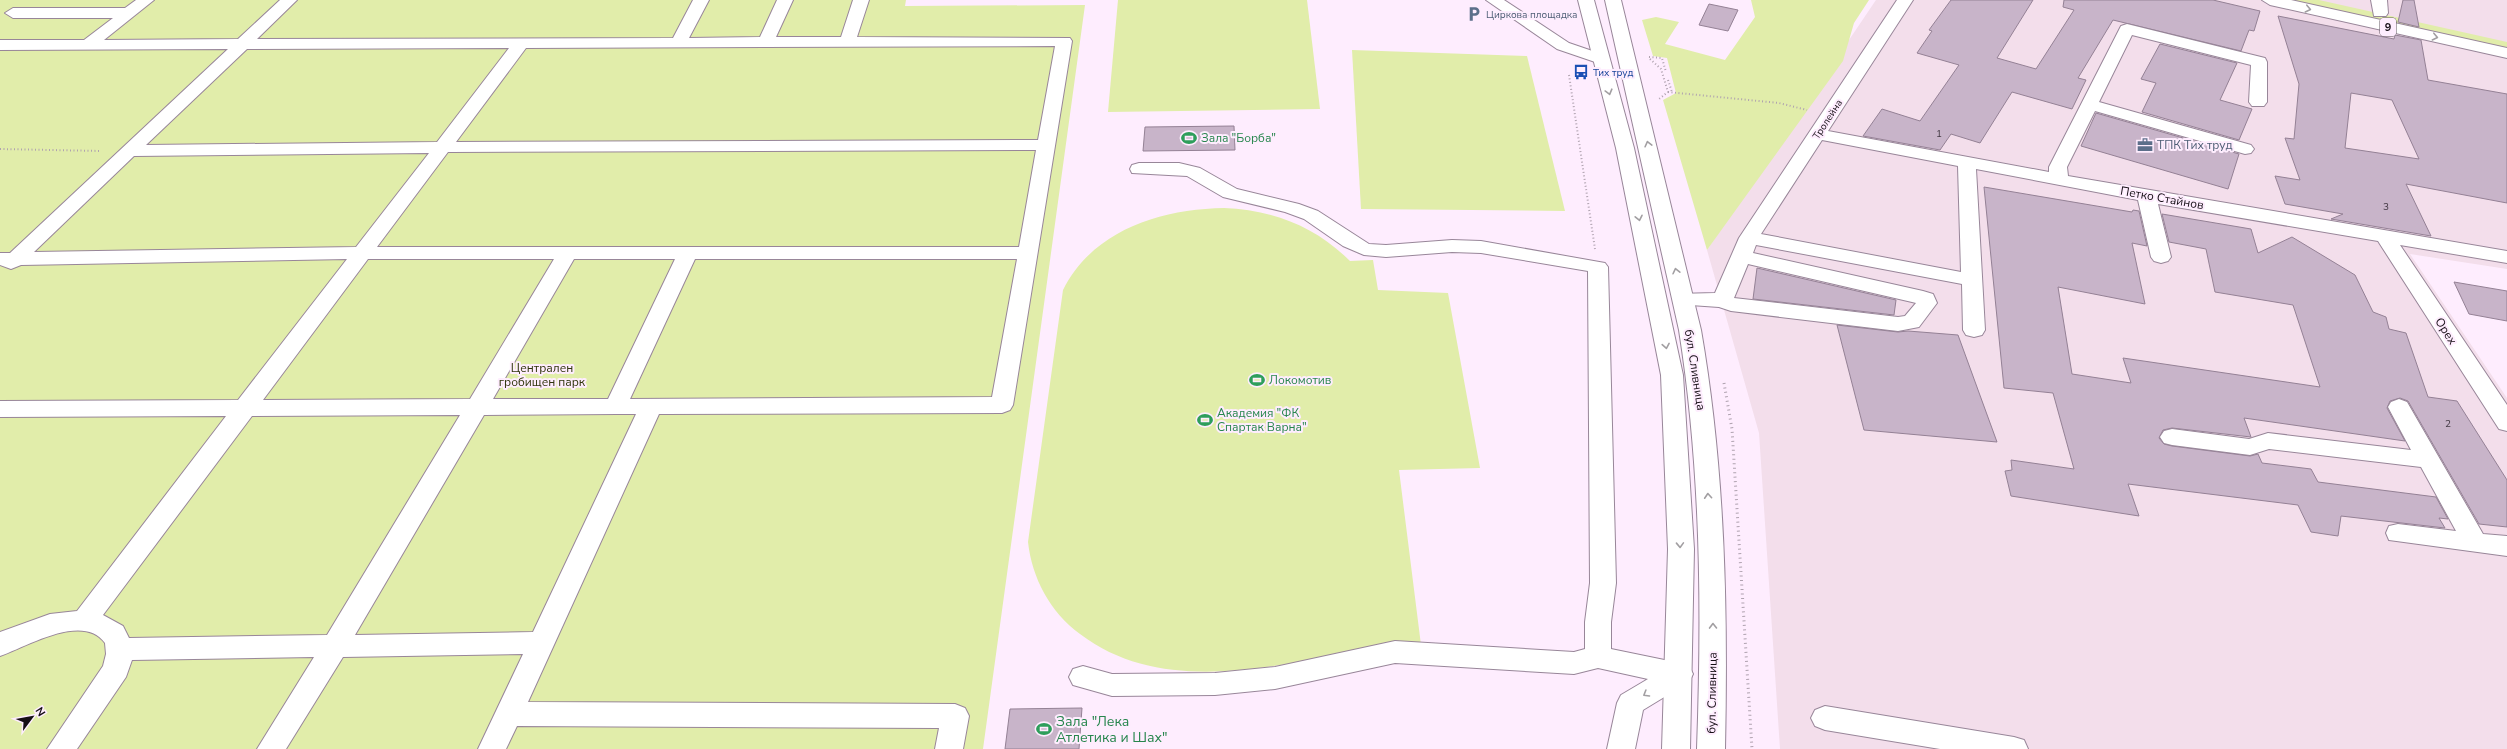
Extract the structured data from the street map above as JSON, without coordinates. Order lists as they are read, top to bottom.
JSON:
{
  "streets": {
    "main road": [
      "9",
      "Тролейна",
      "Петко Стайнов",
      "Орех",
      "бул. Сливница"
    ]
  },
  "crossings": [
    ["Тролейна", "Петко Стайнов"],
    ["Петко Стайнов", "Орех"]
  ],
  "parks": ["Централен гробищен парк"],
  "places": {
    "parking": ["Циркова площадка"],
    "bus stop": ["Тих труд"],
    "sports": [
      "Зала \"Борба\"",
      "Локомотив",
      "Академия \"ФК Спартак Варна\"",
      "Зала \"Лека Атлетика и Шах\""
    ],
    "office": ["ТПК Тих труд"]
  },
  "house_numbers": ["1", "3", "2"],
  "north": "top right"
}
